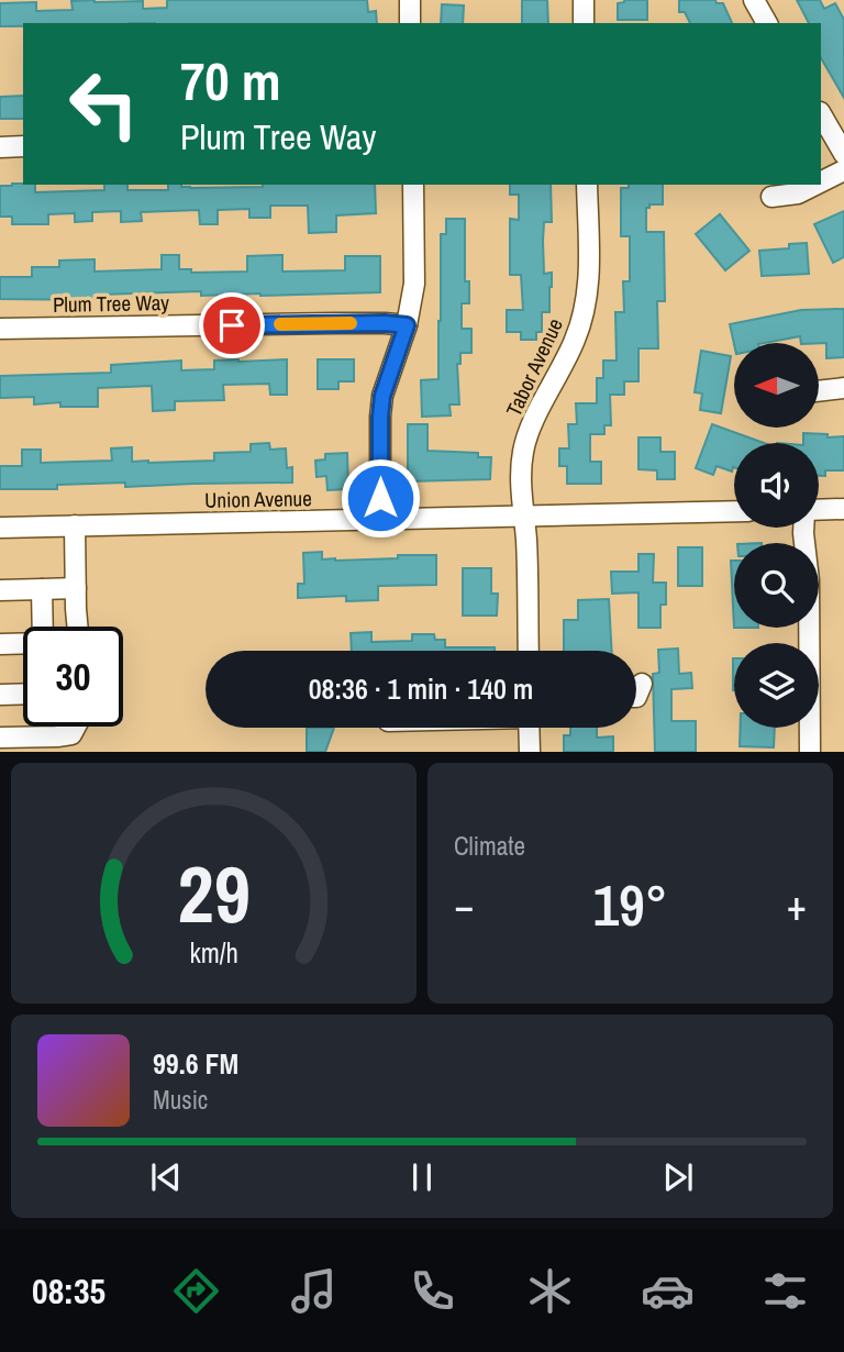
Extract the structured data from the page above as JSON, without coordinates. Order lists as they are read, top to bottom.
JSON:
{
  "streets": {
    "street": ["Plum Tree Way", "Tabor Avenue", "Union Avenue"]
  },
  "crossings": [
    ["Tabor Avenue", "Union Avenue"]
  ],
  "north": "left",
  "page": {
    "turn": ["70 m", "Plum Tree Way"],
    "limit": "30",
    "trip": "08:36 · 1 min · 140 m",
    "tile": "Climate",
    "heat": ["−", "19°", "+"],
    "song": ["99.6 FM", "Music"],
    "tabs": "08:35",
    "gauge": ["29", "km/h"]
  }
}
